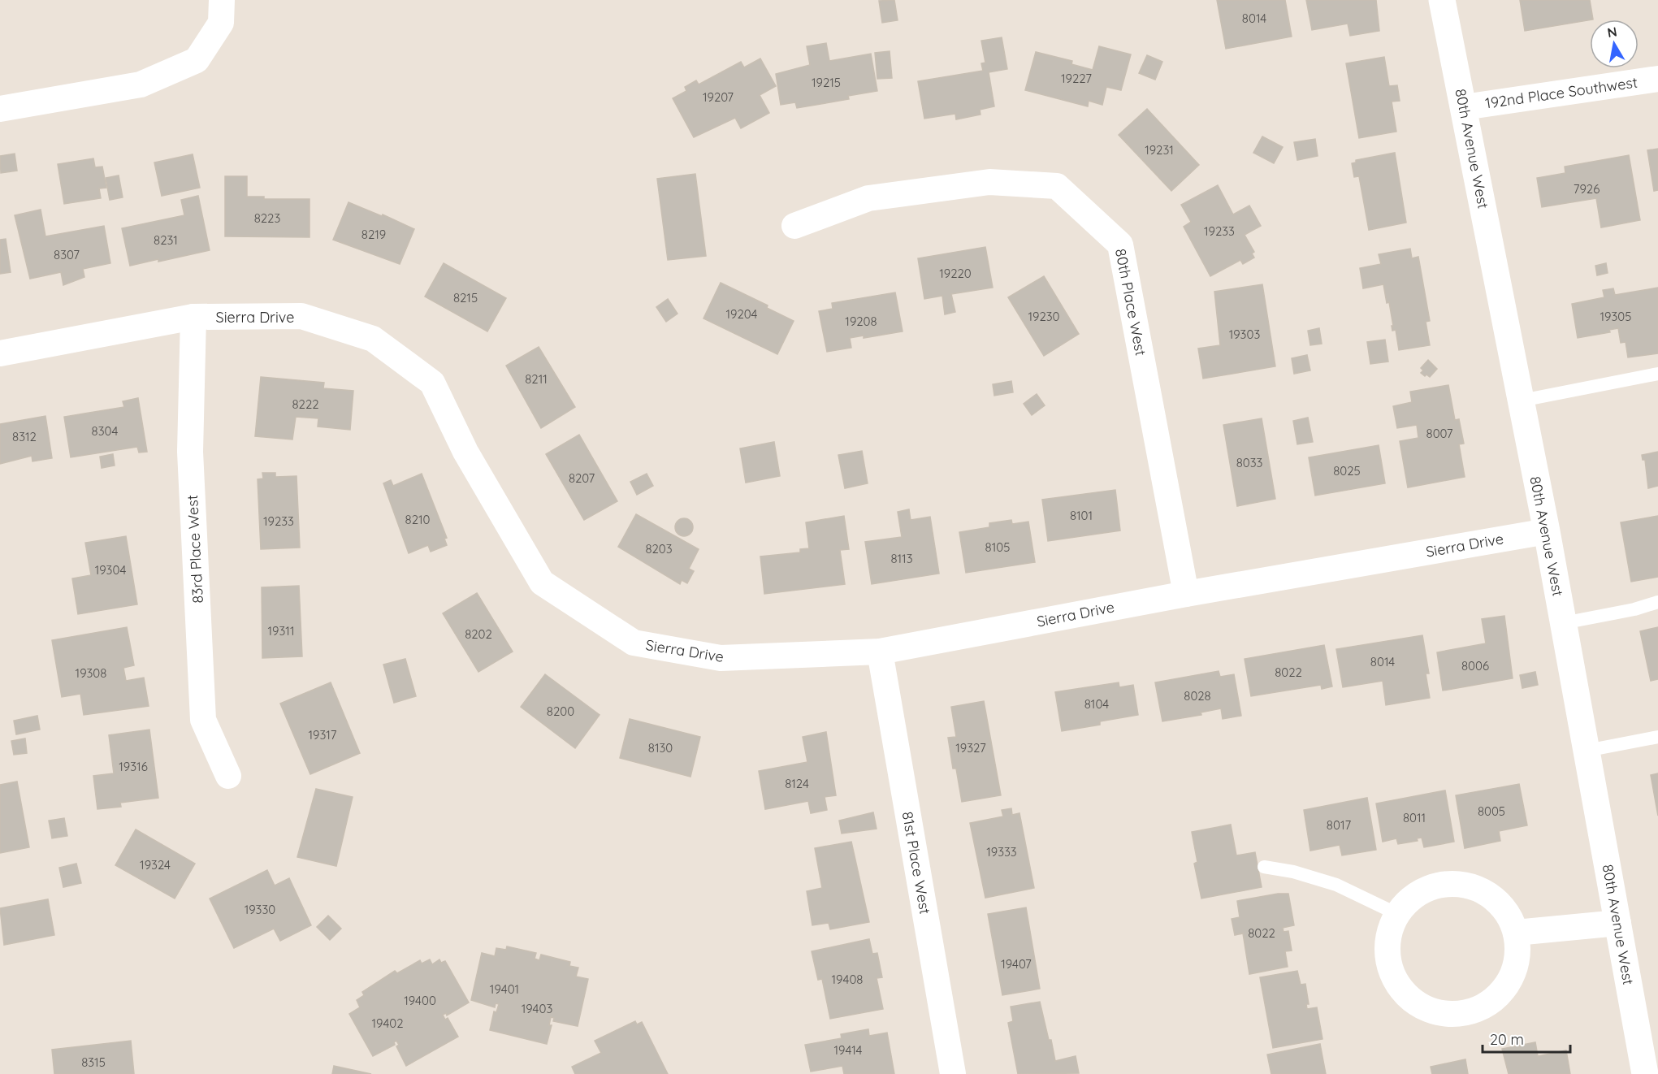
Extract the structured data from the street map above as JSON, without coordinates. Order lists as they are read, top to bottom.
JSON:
{
  "streets": {
    "street": [
      "192nd Place Southwest",
      "80th Avenue West",
      "80th Place West",
      "Sierra Drive",
      "83rd Place West",
      "81st Place West"
    ]
  },
  "crossings": [
    ["192nd Place Southwest", "80th Avenue West"],
    ["80th Avenue West", "Sierra Drive"],
    ["80th Place West", "Sierra Drive"],
    ["Sierra Drive", "83rd Place West"],
    ["Sierra Drive", "81st Place West"]
  ],
  "house_numbers": [
    "8014",
    "19227",
    "19215",
    "19207",
    "19231",
    "7926",
    "8223",
    "19233",
    "8219",
    "8231",
    "8307",
    "19220",
    "8215",
    "19204",
    "19230",
    "19305",
    "19208",
    "19303",
    "8211",
    "8222",
    "8304",
    "8007",
    "8312",
    "8033",
    "8025",
    "8207",
    "8101",
    "8210",
    "19233",
    "8105",
    "8203",
    "8113",
    "19304",
    "19311",
    "8202",
    "8014",
    "8006",
    "8022",
    "19308",
    "8028",
    "8104",
    "8200",
    "19317",
    "8130",
    "19327",
    "19316",
    "8124",
    "8005",
    "8011",
    "8017",
    "19333",
    "19324",
    "19330",
    "8022",
    "19407",
    "19408",
    "19401",
    "19400",
    "19403",
    "19402",
    "19414",
    "8315"
  ],
  "scale_bar": "20 m",
  "north": "top"
}
